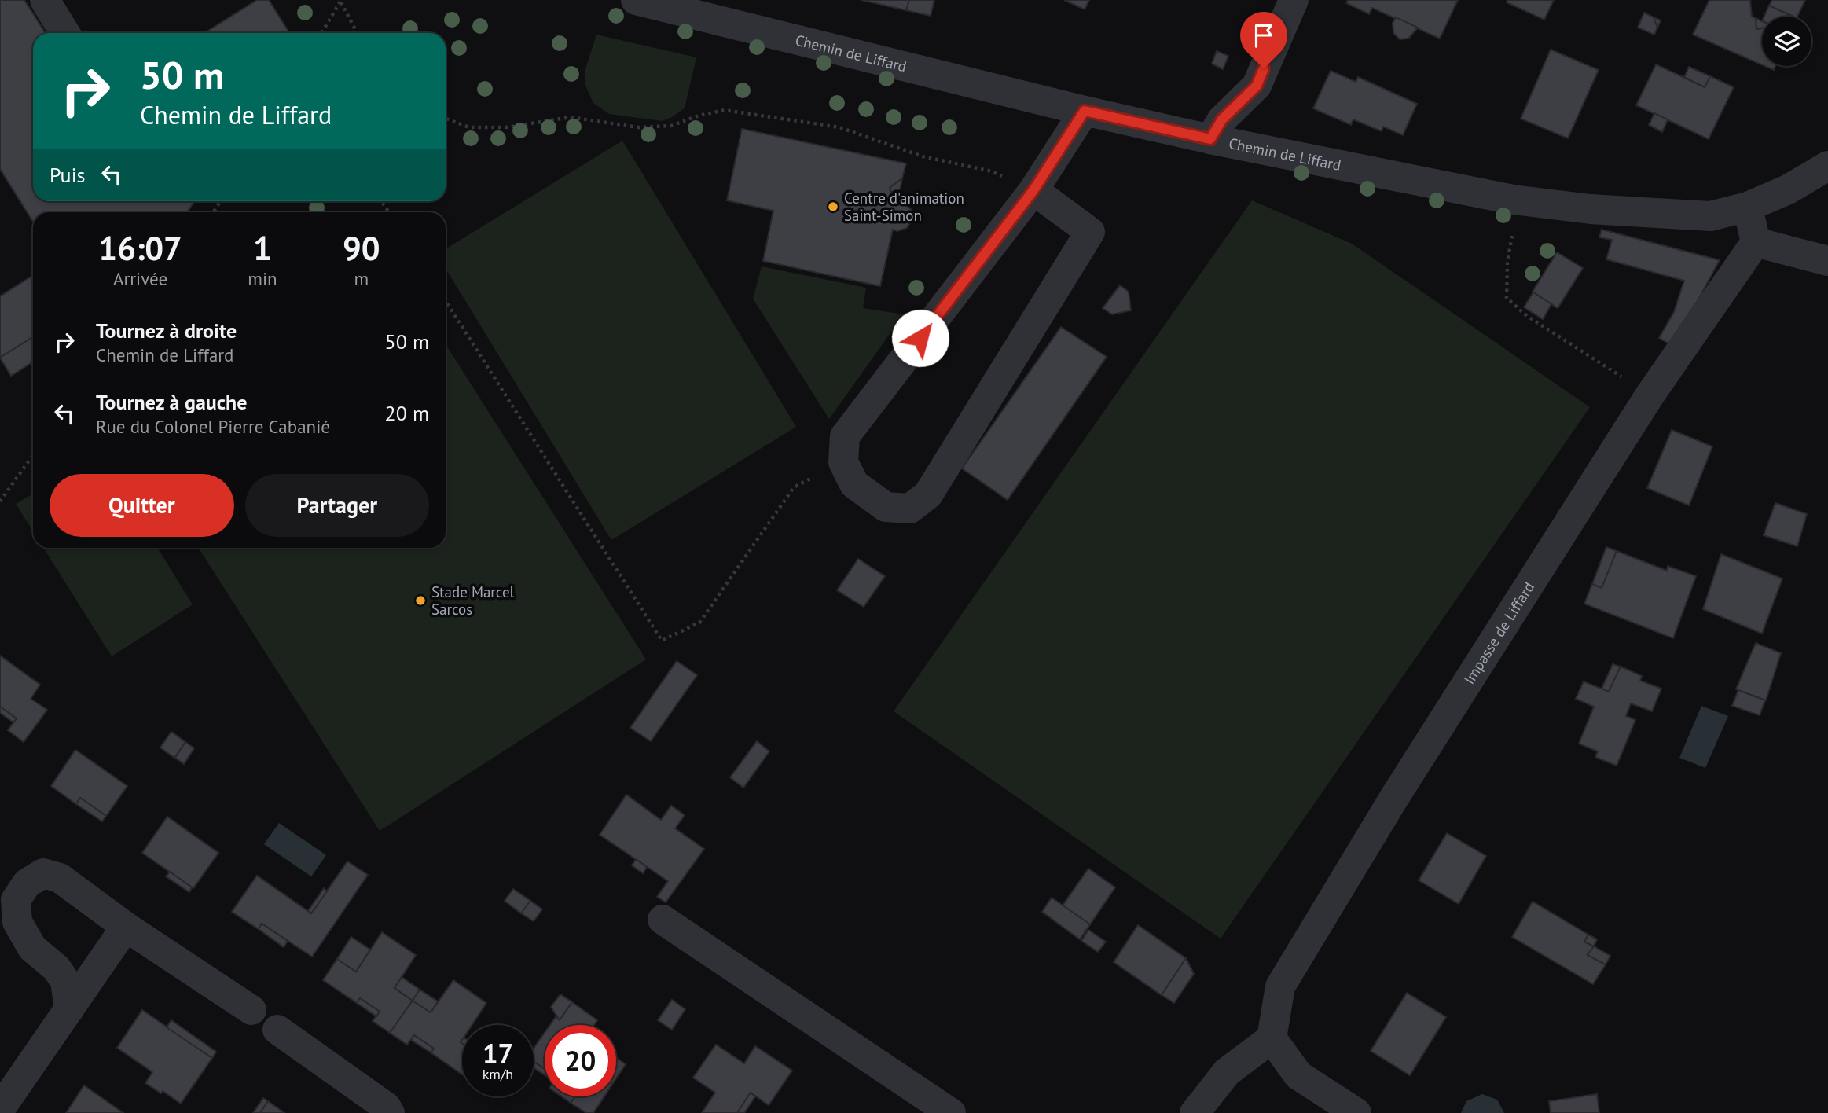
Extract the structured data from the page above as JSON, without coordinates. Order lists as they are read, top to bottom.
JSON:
{
  "streets": {
    "street": ["Chemin de Liffard", "Impasse de Liffard"]
  },
  "places": ["Centre d'animation Saint-Simon", "Stade Marcel Sarcos"],
  "page": {
    "turn": ["50 m", "Chemin de Liffard"],
    "then": "Puis",
    "eta": [
      "16:07",
      "Arrivée",
      "1",
      "min",
      "90",
      "m"
    ],
    "list": [
      {
        "name": "Tournez à droite",
        "note": "Chemin de Liffard",
        "value": "50 m"
      },
      {
        "name": "Tournez à gauche",
        "note": "Rue du Colonel Pierre Cabanié",
        "value": "20 m"
      }
    ],
    "buttons": ["Quitter", "Partager"],
    "speed": "17 km/h",
    "limit": "20"
  }
}
